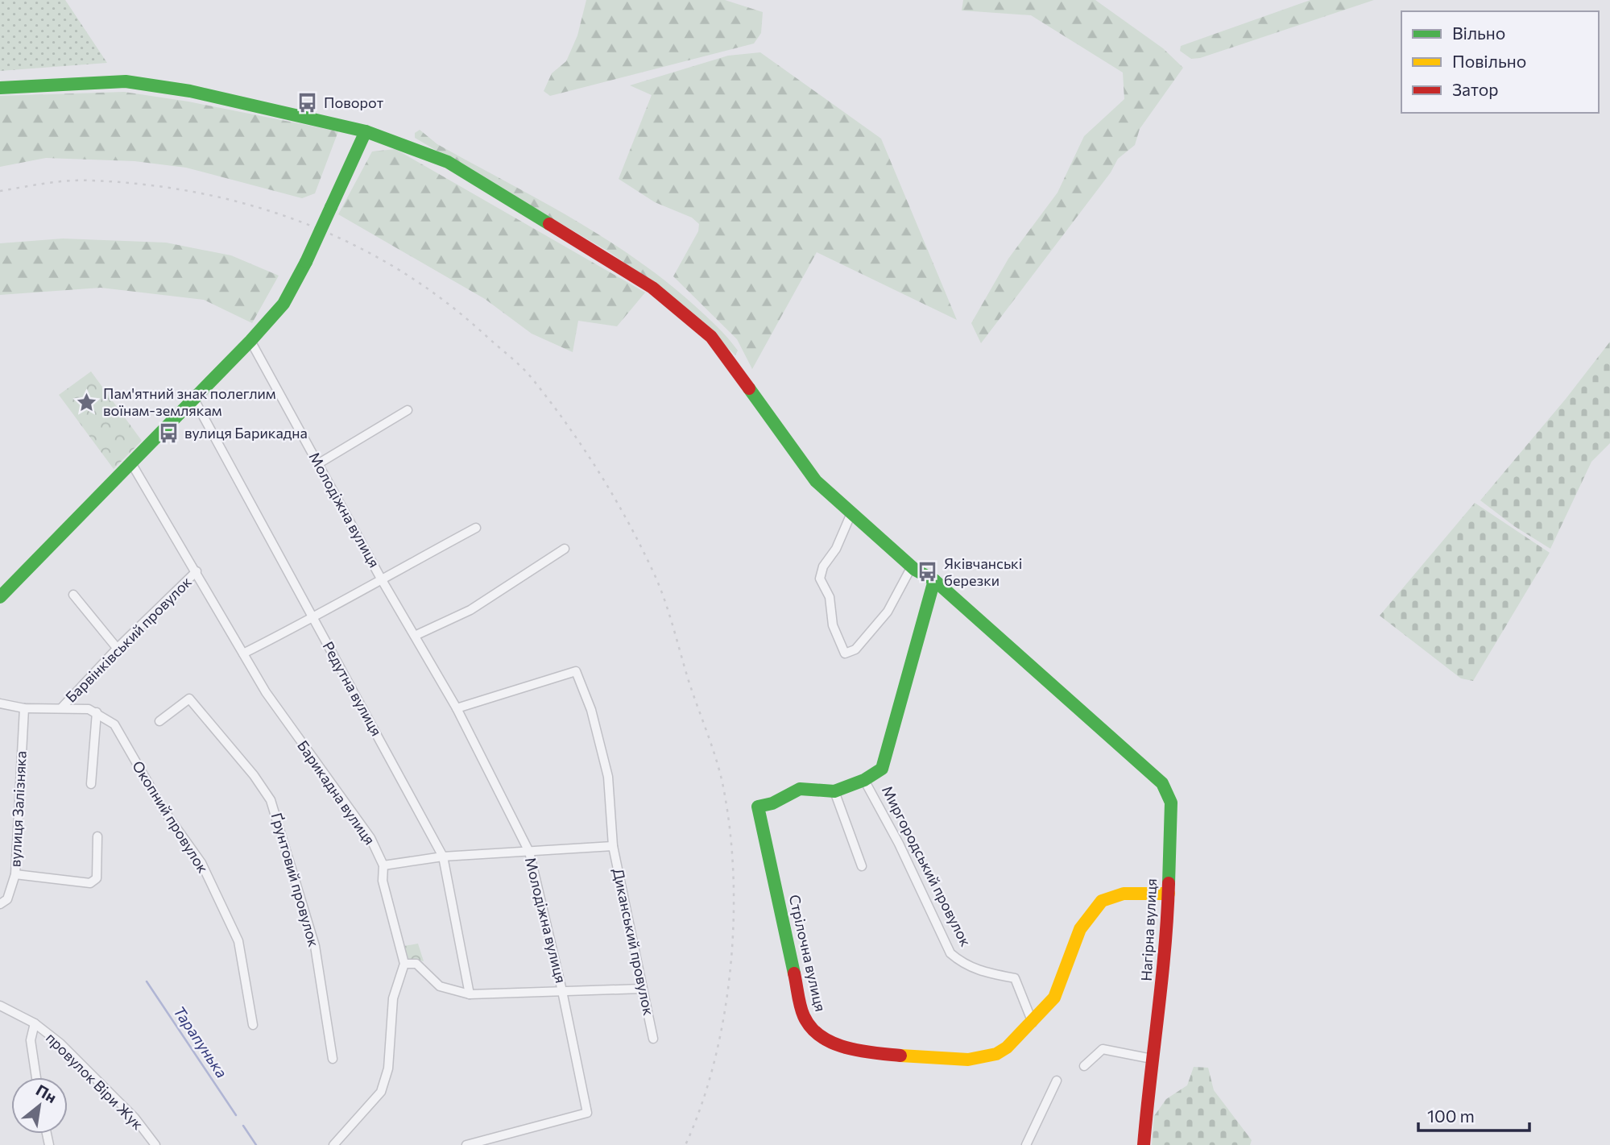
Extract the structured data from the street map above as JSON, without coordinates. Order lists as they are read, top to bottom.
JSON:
{
  "streets": {
    "street": [
      "Молодіжна вулиця",
      "Барвінківський провулок",
      "Редутна вулиця",
      "Барикадна вулиця",
      "вулиця Залізняка",
      "Окопний провулок",
      "Миргородський провулок",
      "Ґрунтовий провулок",
      "Нагірна вулиця",
      "Диканський провулок",
      "Стрілочна вулиця",
      "провулок Віри Жук"
    ]
  },
  "crossings": [
    ["Барвінківський провулок", "Барикадна вулиця"],
    ["Миргородський провулок", "Нагірна вулиця"],
    ["Миргородський провулок", "Стрілочна вулиця"],
    ["Нагірна вулиця", "Стрілочна вулиця"]
  ],
  "water": ["Тарапунька"],
  "places": {
    "bus stop": ["Поворот", "вулиця Барикадна", "Яківчанські березки"],
    "place": ["Пам'ятний знак полеглим воїнам-землякам"]
  },
  "legend": ["Вільно", "Повільно", "Затор"],
  "scale_bar": "100 m",
  "north": "top right"
}
